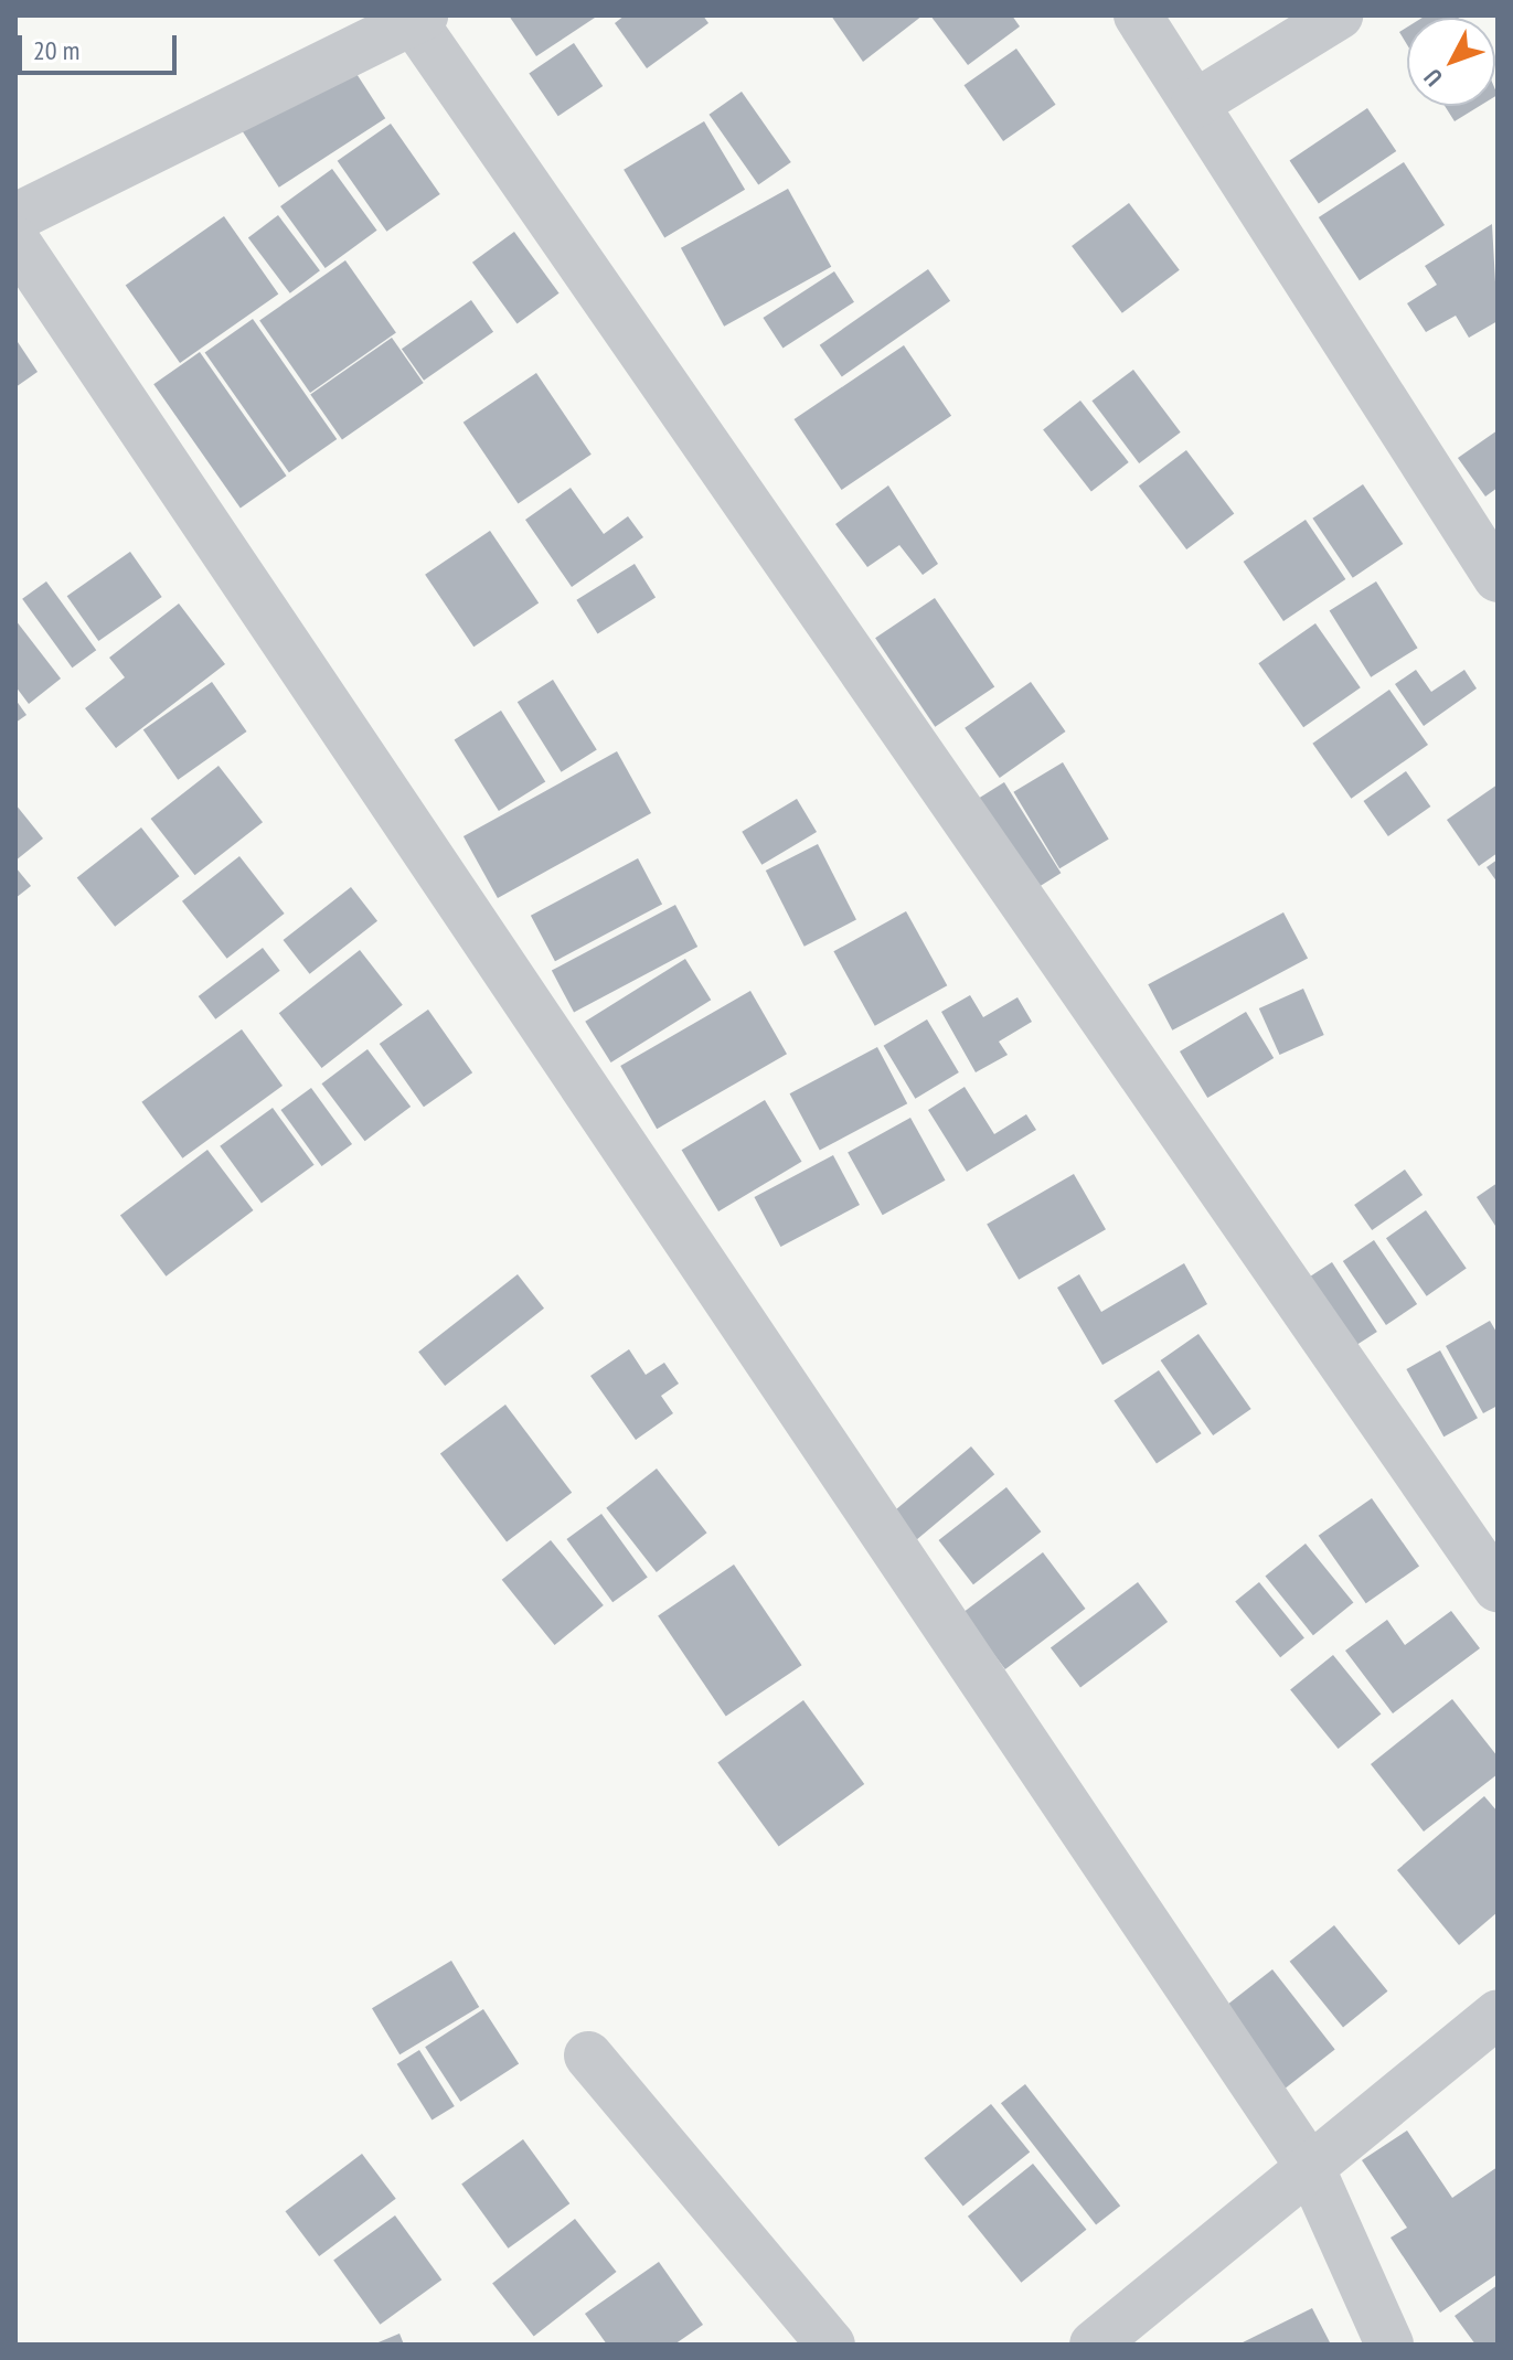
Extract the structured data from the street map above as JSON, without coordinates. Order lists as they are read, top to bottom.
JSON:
{
  "scale_bar": "20 m",
  "north": "bottom left"
}
